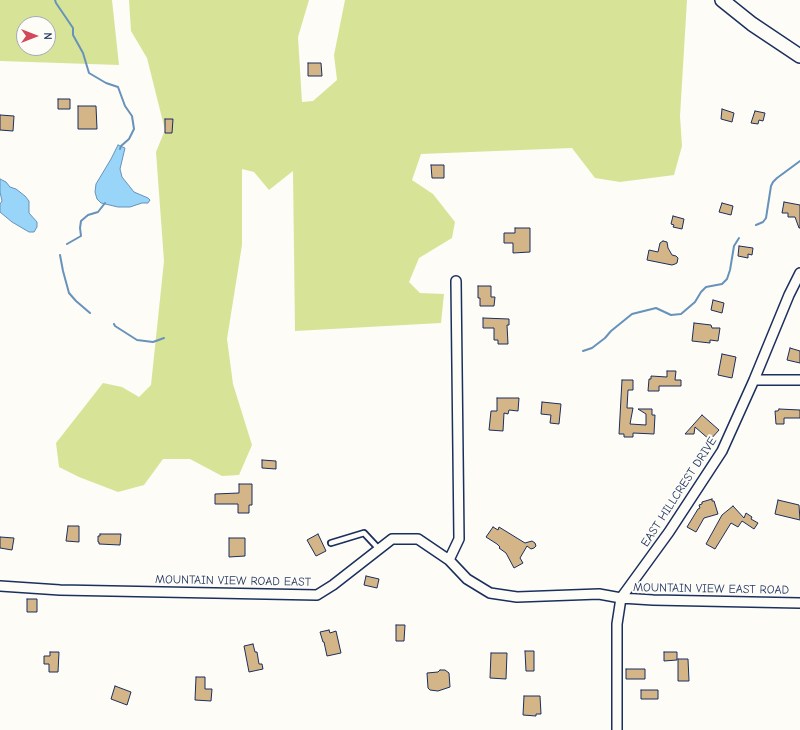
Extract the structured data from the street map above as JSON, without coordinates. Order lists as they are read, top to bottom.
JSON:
{
  "streets": {
    "street": ["EAST HILLCREST DRIVE", "MOUNTAIN VIEW ROAD EAST", "MOUNTAIN VIEW EAST ROAD"]
  },
  "crossings": [
    ["EAST HILLCREST DRIVE", "MOUNTAIN VIEW ROAD EAST"],
    ["EAST HILLCREST DRIVE", "MOUNTAIN VIEW EAST ROAD"],
    ["MOUNTAIN VIEW ROAD EAST", "MOUNTAIN VIEW EAST ROAD"]
  ],
  "north": "right"
}
